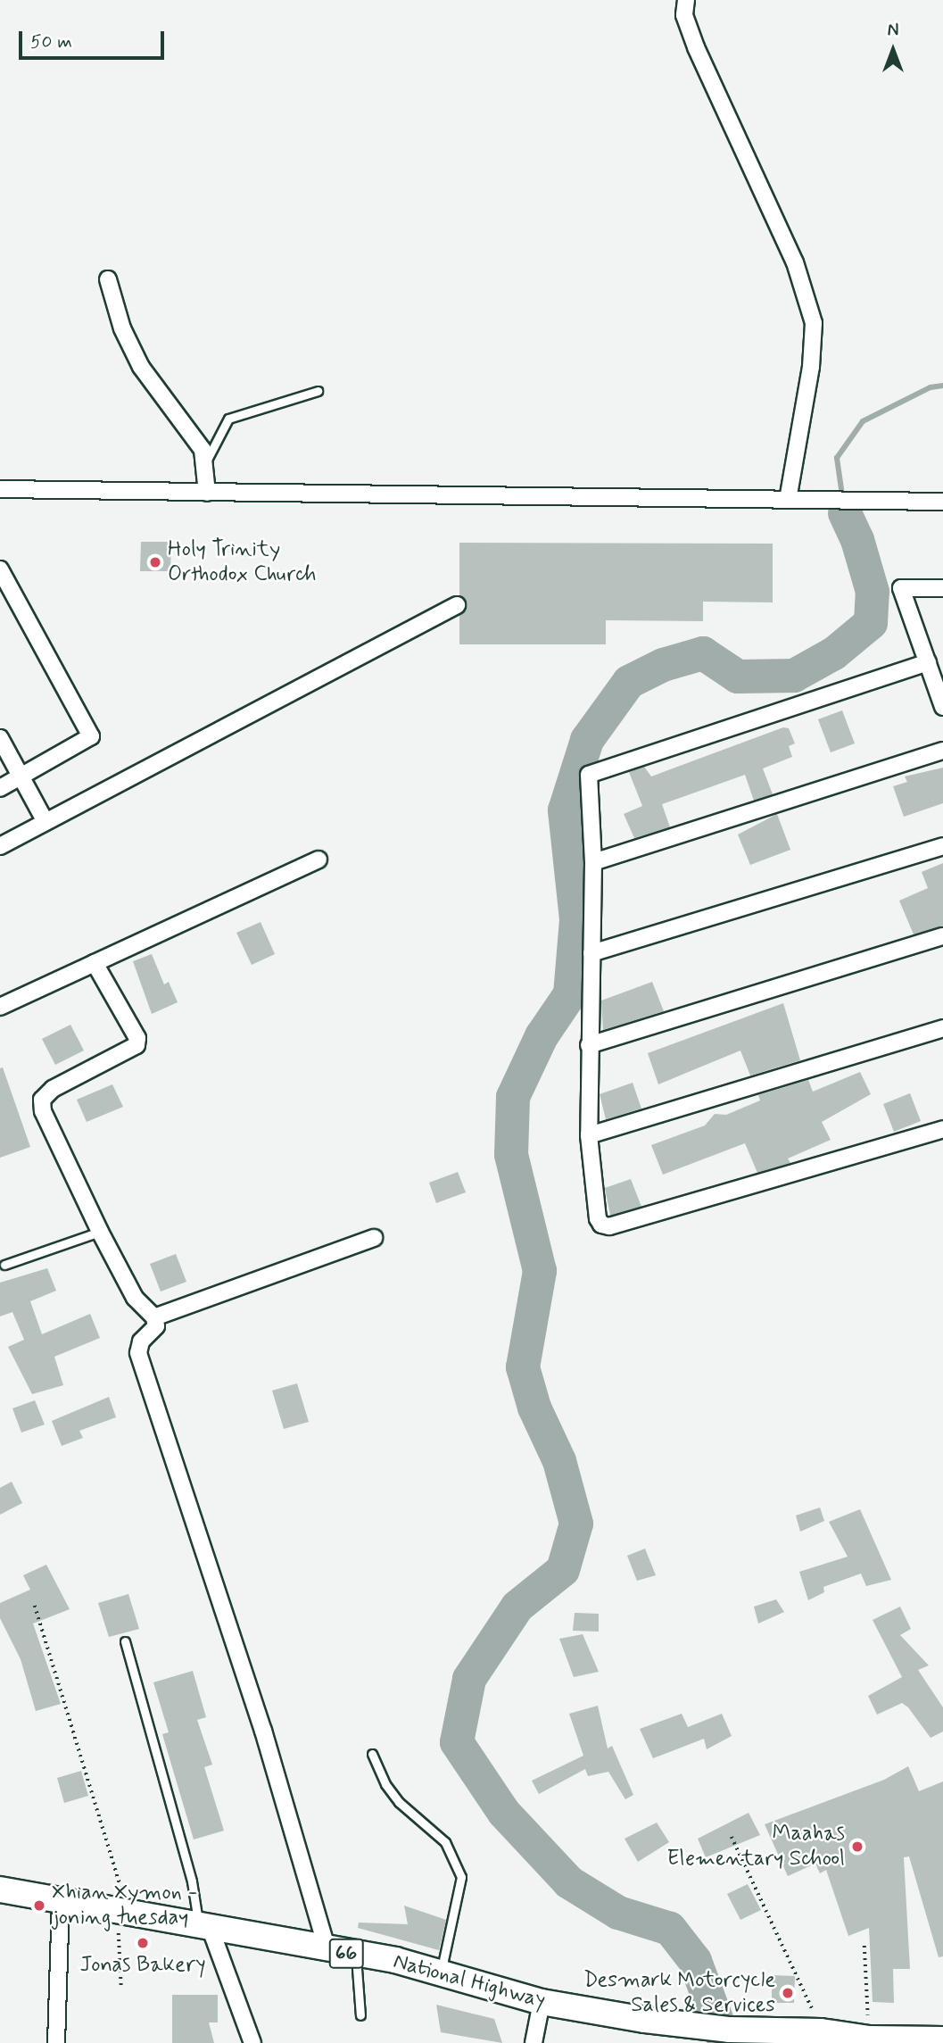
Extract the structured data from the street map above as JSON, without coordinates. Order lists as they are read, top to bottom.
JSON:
{
  "streets": {
    "main road": ["66", "National Highway"]
  },
  "places": [
    "Holy Trinity Orthodox Church",
    "Maahas Elementary School",
    "Xhian Xymon - joning tuesday",
    "Jonas Bakery",
    "Desmark Motorcycle Sales & Services"
  ],
  "scale_bar": "50 m",
  "north": "top"
}
